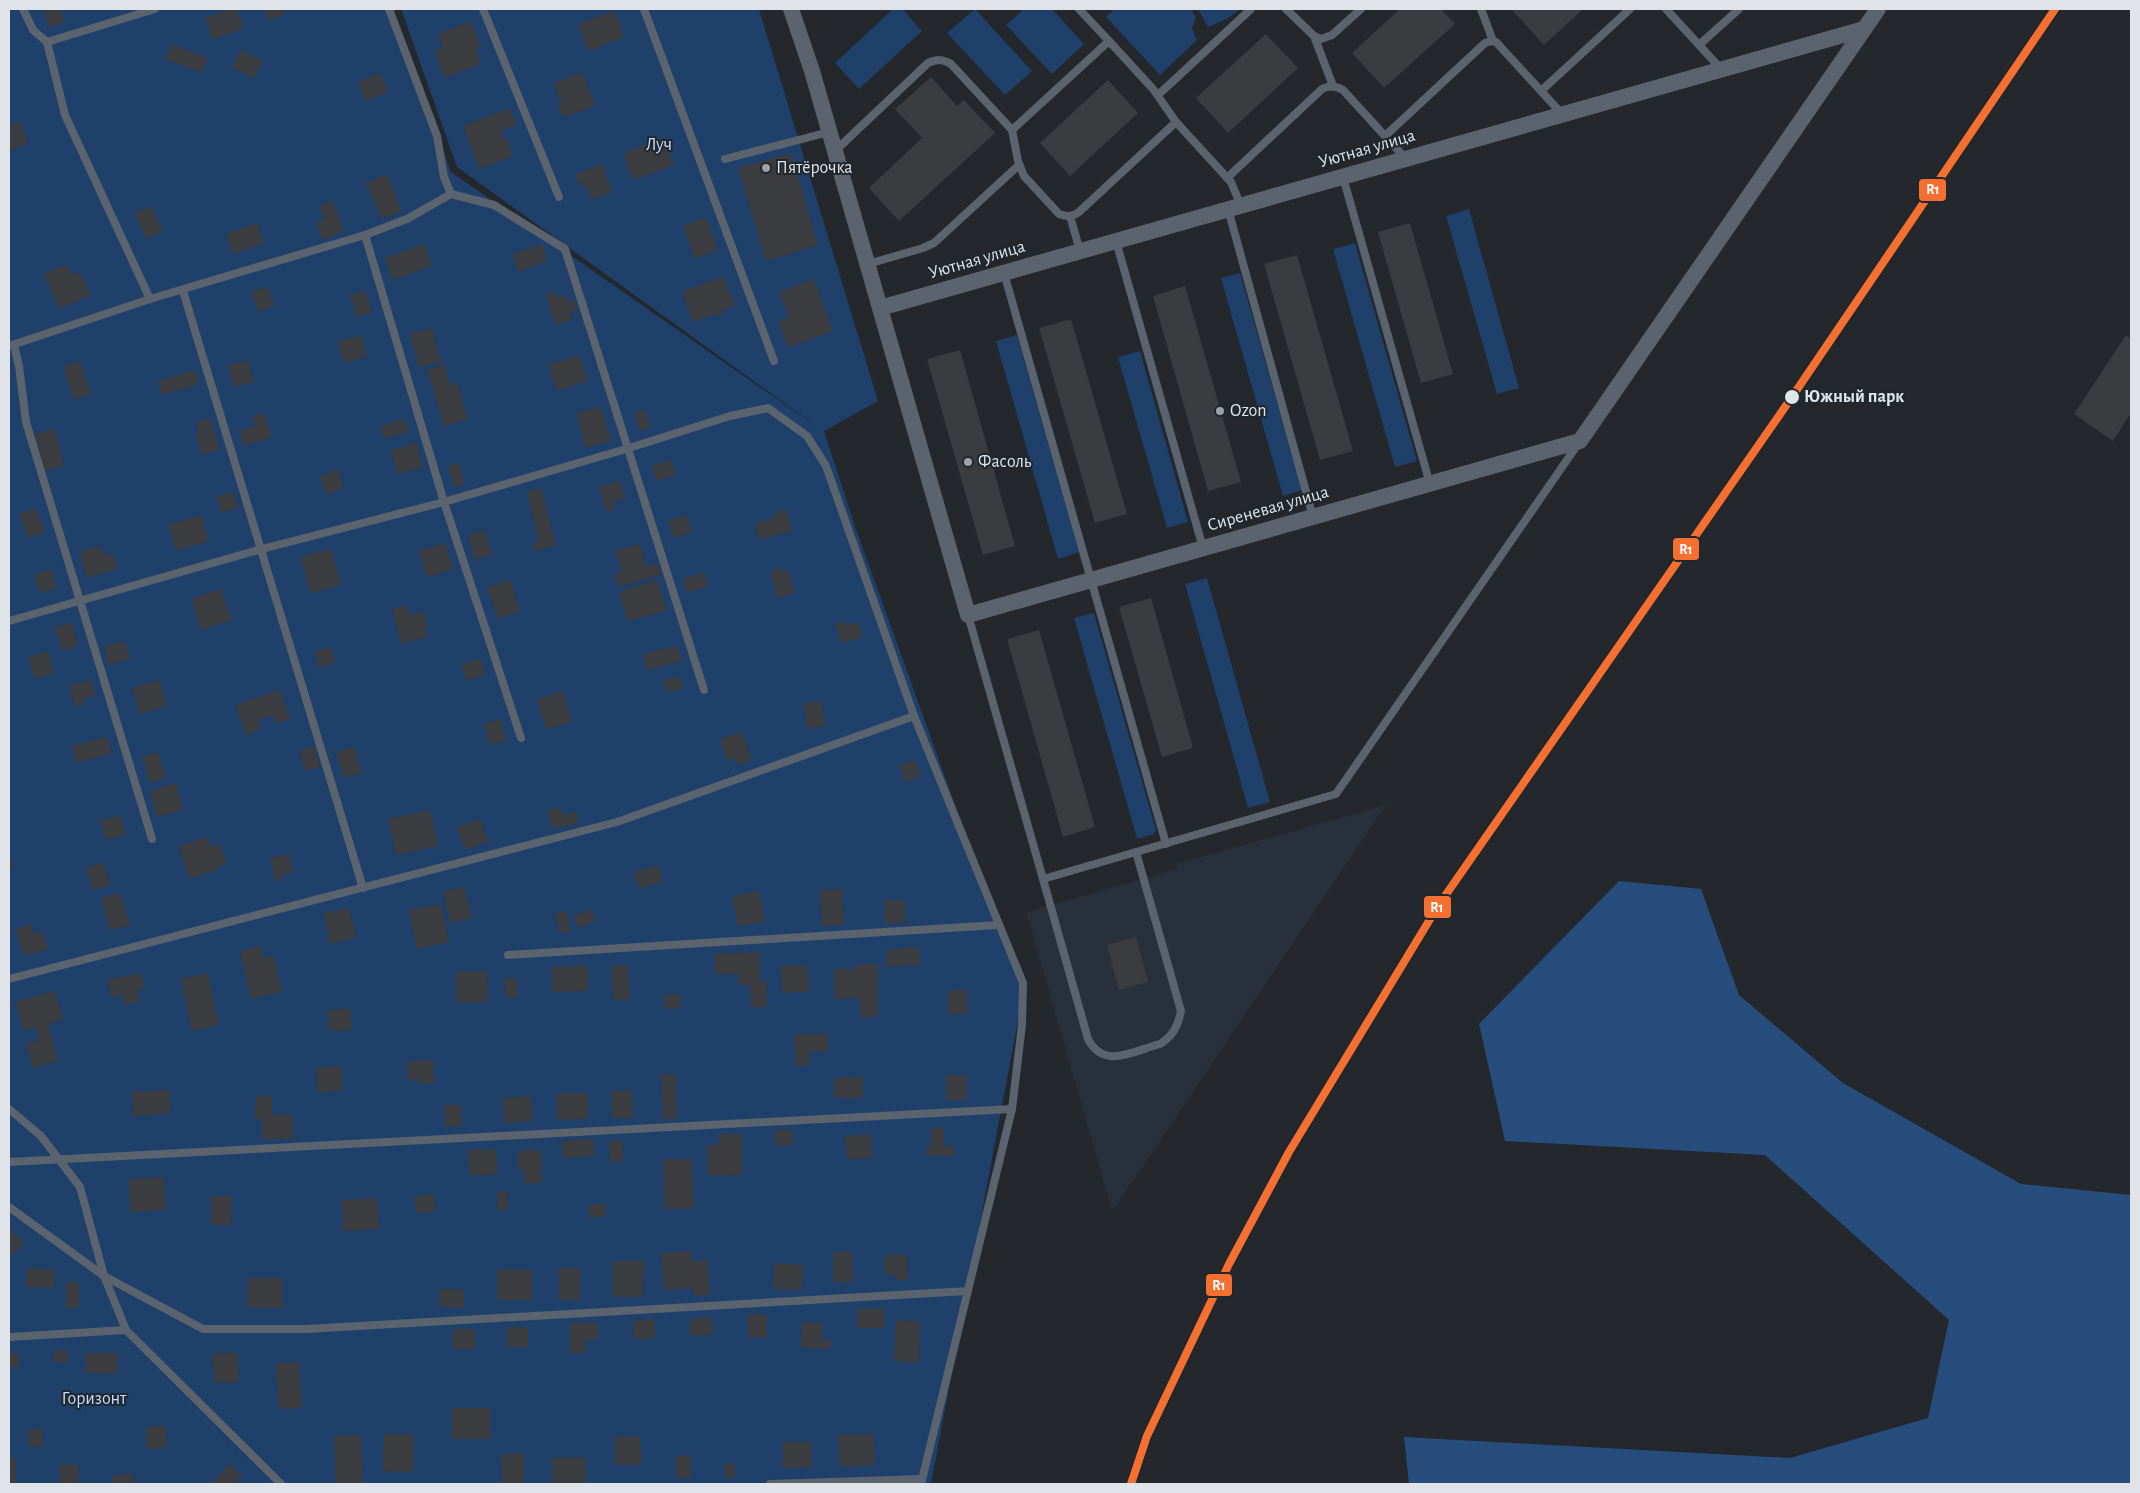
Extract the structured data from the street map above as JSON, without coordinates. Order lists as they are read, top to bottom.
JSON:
{
  "streets": {
    "street": ["Уютная улица", "Сиреневая улица"]
  },
  "parks": ["Луч", "Горизонт"],
  "places": [
    "Пятёрочка",
    "Южный парк",
    "Ozon",
    "Фасоль"
  ],
  "lines": ["transit line R1"]
}
